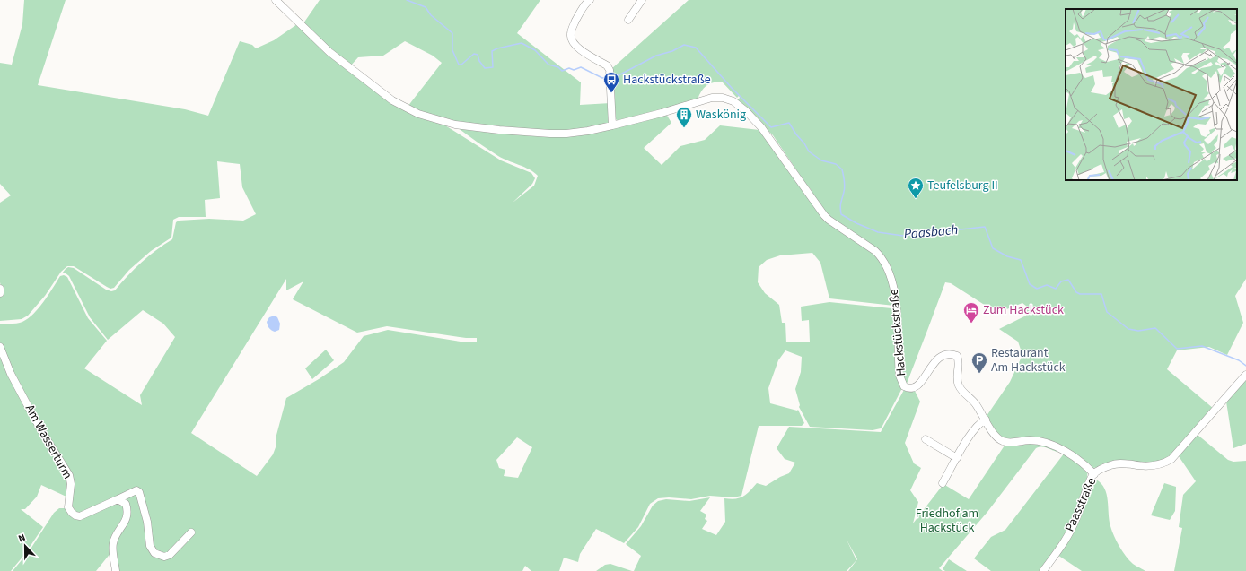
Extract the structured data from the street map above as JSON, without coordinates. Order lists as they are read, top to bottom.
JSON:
{
  "streets": {
    "street": ["Hackstückstraße", "Am Wasserturm", "Paasstraße"]
  },
  "crossings": [
    ["Hackstückstraße", "Paasstraße"]
  ],
  "water": ["Paasbach"],
  "parks": ["Friedhof am Hackstück"],
  "places": {
    "bus stop": ["Hackstückstraße"],
    "building": ["Waskönig"],
    "place": ["Teufelsburg II"],
    "hotel": ["Zum Hackstück"],
    "parking": ["Restaurant Am Hackstück"]
  },
  "north": "top"
}
